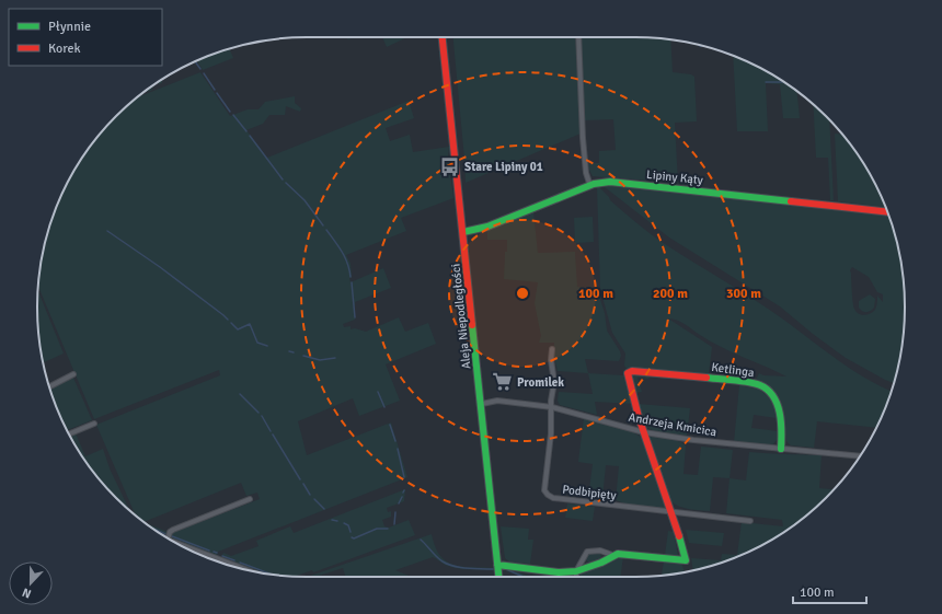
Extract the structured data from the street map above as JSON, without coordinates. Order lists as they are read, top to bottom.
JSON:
{
  "streets": {
    "street": [
      "Lipiny Kąty",
      "Aleja Niepodległości",
      "Ketlinga",
      "Andrzeja Kmicica",
      "Podbipięty"
    ]
  },
  "crossings": [
    ["Lipiny Kąty", "Aleja Niepodległości"],
    ["Aleja Niepodległości", "Andrzeja Kmicica"],
    ["Ketlinga", "Andrzeja Kmicica"],
    ["Andrzeja Kmicica", "Podbipięty"]
  ],
  "places": {
    "bus stop": ["Stare Lipiny 01"],
    "supermarket": ["Promilek"]
  },
  "legend": ["Płynnie", "Korek"],
  "scale_bar": "100 m",
  "north": "bottom",
  "rings": ["100 m", "200 m", "300 m"]
}
